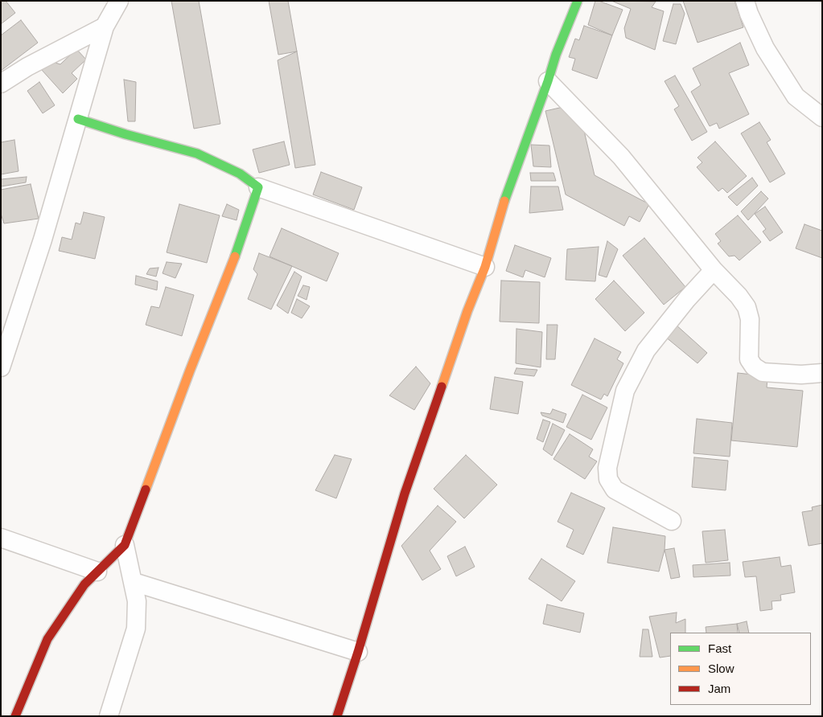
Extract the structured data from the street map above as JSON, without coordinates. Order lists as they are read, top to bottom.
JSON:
{
  "legend": ["Fast", "Slow", "Jam"]
}
